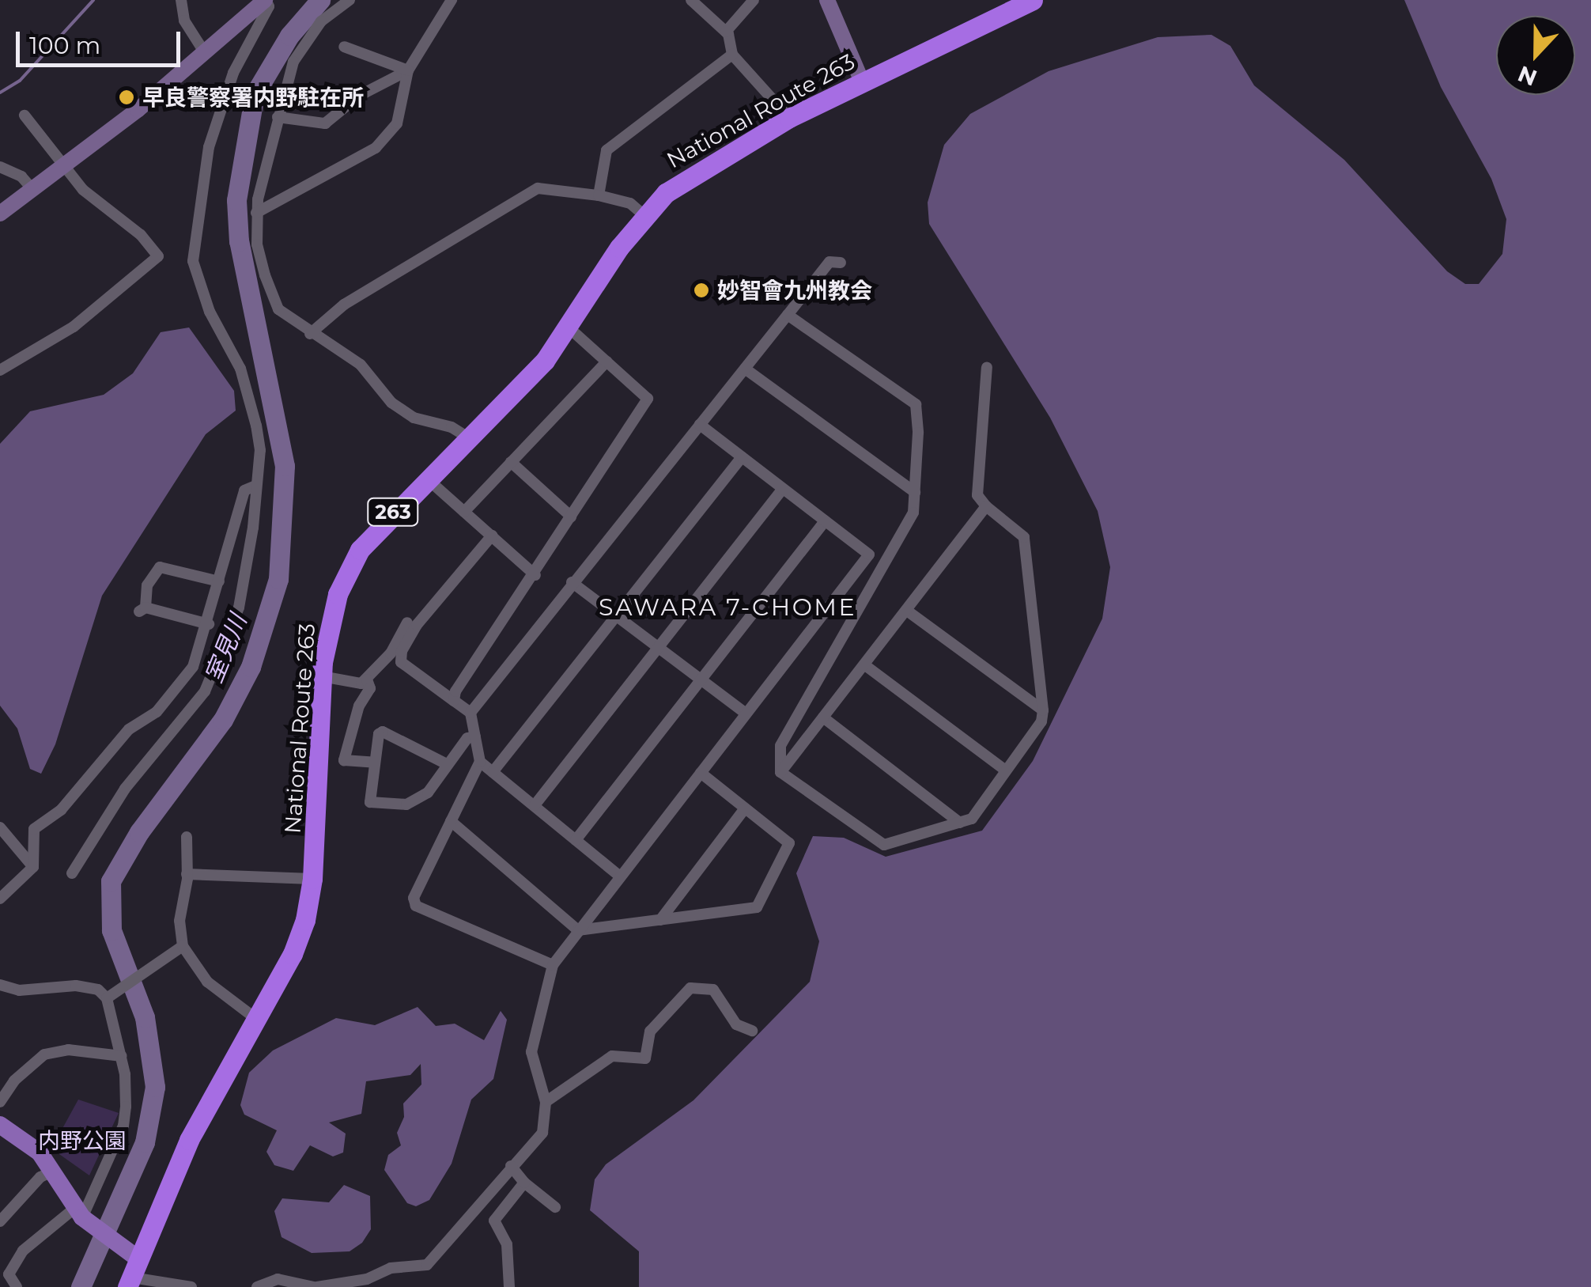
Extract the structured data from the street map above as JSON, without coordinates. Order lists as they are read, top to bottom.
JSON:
{
  "streets": {
    "highway": ["National Route 263", "263"]
  },
  "districts": ["SAWARA 7-CHOME"],
  "water": ["室見川"],
  "parks": ["内野公園"],
  "places": ["早良警察署内野駐在所", "妙智會九州教会"],
  "scale_bar": "100 m",
  "north": "bottom"
}
